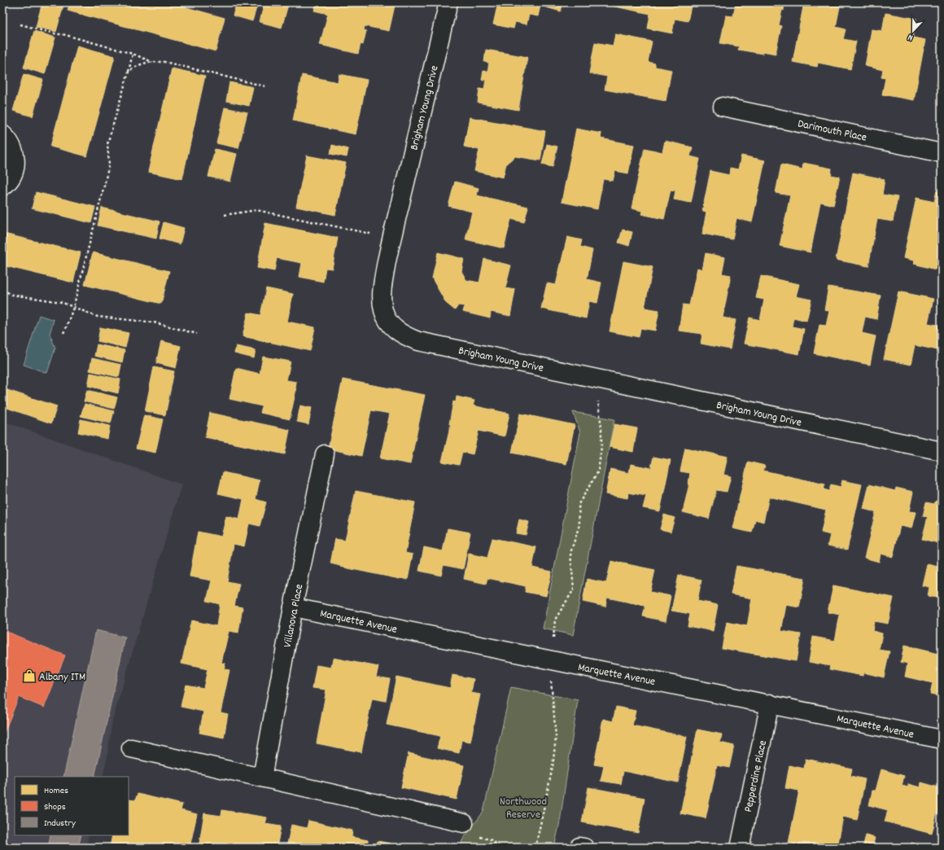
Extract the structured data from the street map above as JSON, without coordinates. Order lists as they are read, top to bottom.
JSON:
{
  "streets": {
    "street": [
      "Brigham Young Drive",
      "Darimouth Place",
      "Villanova Place",
      "Marquette Avenue",
      "Pepperdine Place"
    ]
  },
  "crossings": [
    ["Villanova Place", "Marquette Avenue"],
    ["Marquette Avenue", "Pepperdine Place"]
  ],
  "parks": ["Northwood Reserve"],
  "places": {
    "shop": ["Albany ITM"]
  },
  "legend": ["Homes", "Shops", "Industry"],
  "north": "bottom"
}
